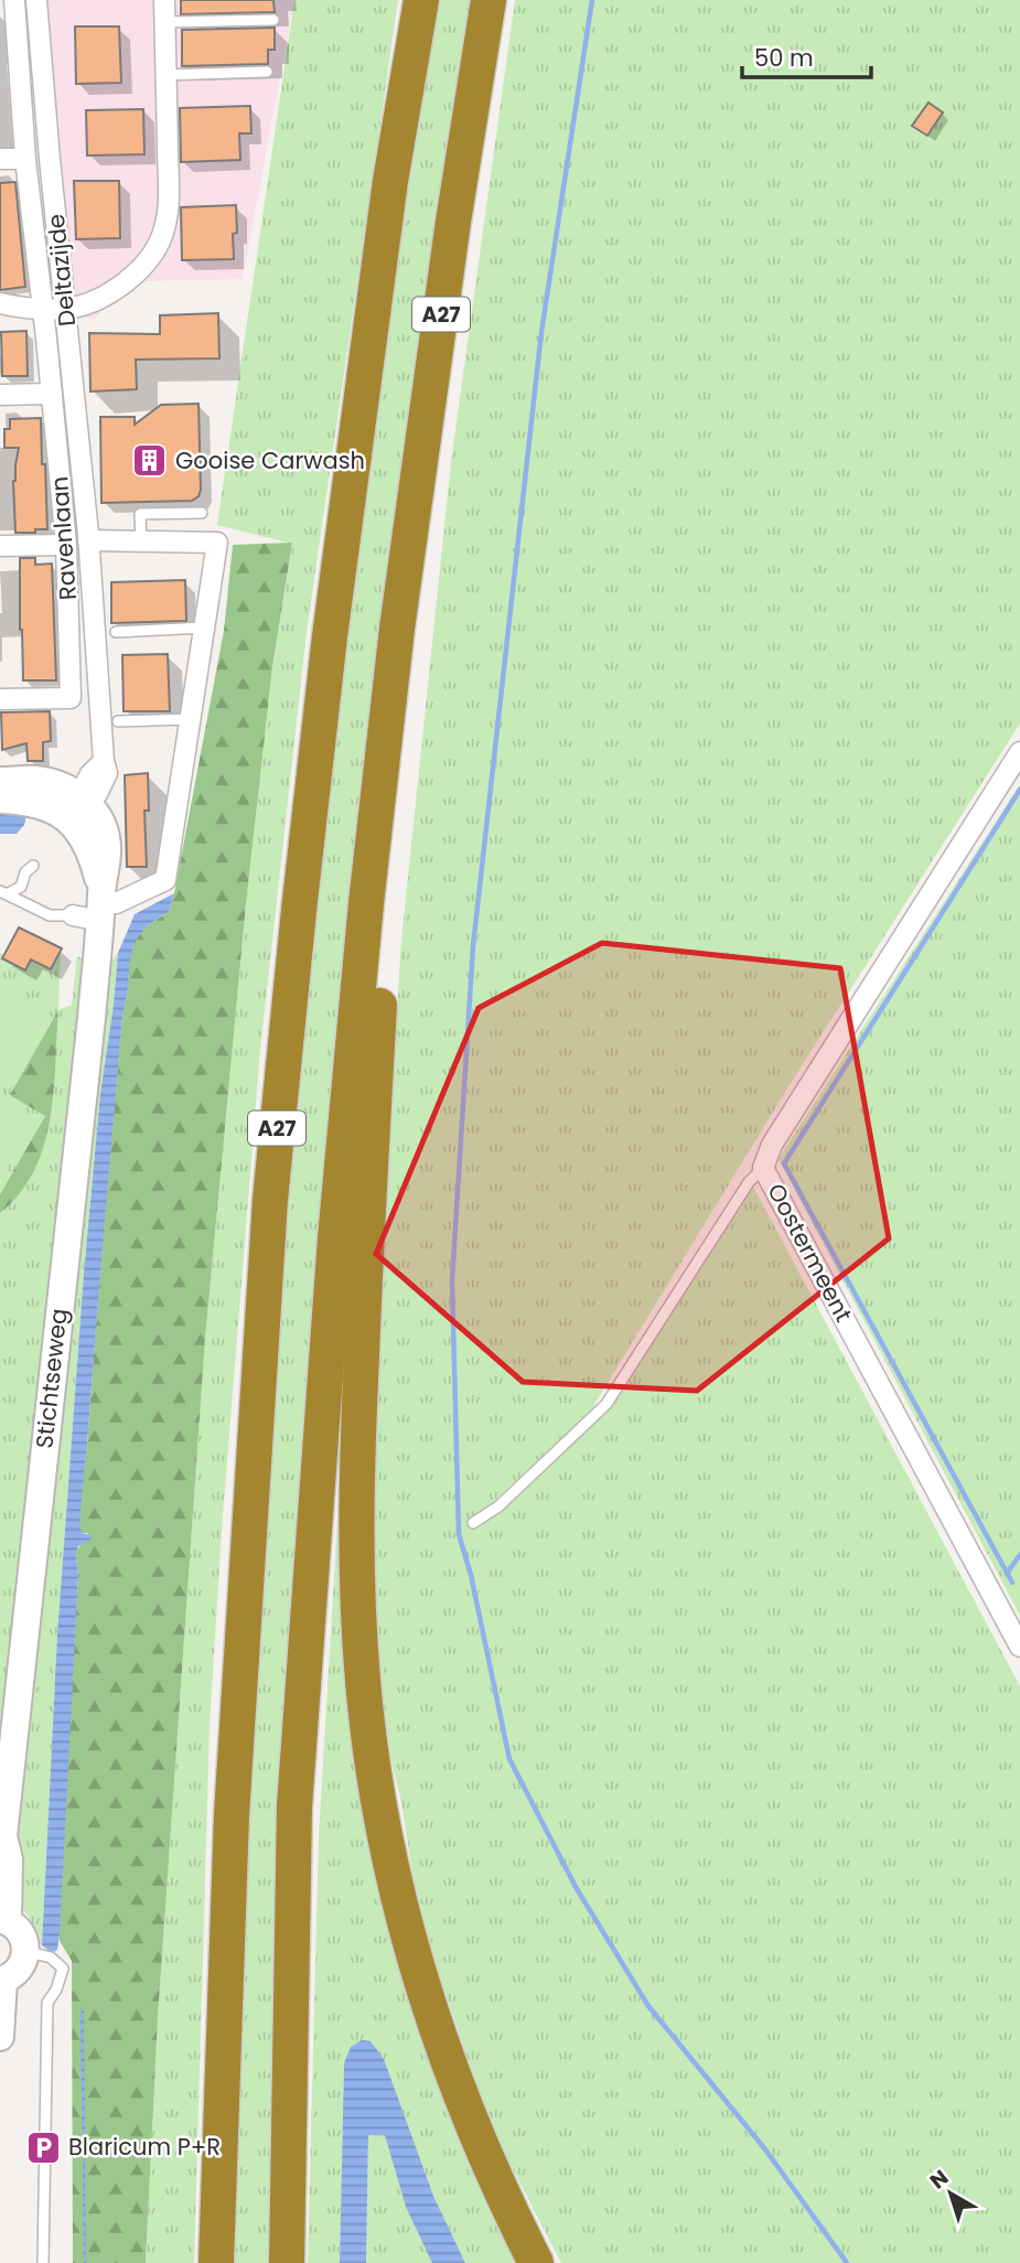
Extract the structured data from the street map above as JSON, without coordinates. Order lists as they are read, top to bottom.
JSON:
{
  "streets": {
    "highway": ["A27"],
    "street": [
      "Deltazijde",
      "Ravenlaan",
      "Oostermeent",
      "Stichtseweg"
    ]
  },
  "crossings": [
    ["Deltazijde", "Stichtseweg"]
  ],
  "places": {
    "building": ["Gooise Carwash"],
    "parking": ["Blaricum P+R"]
  },
  "scale_bar": "50 m",
  "north": "top left"
}
